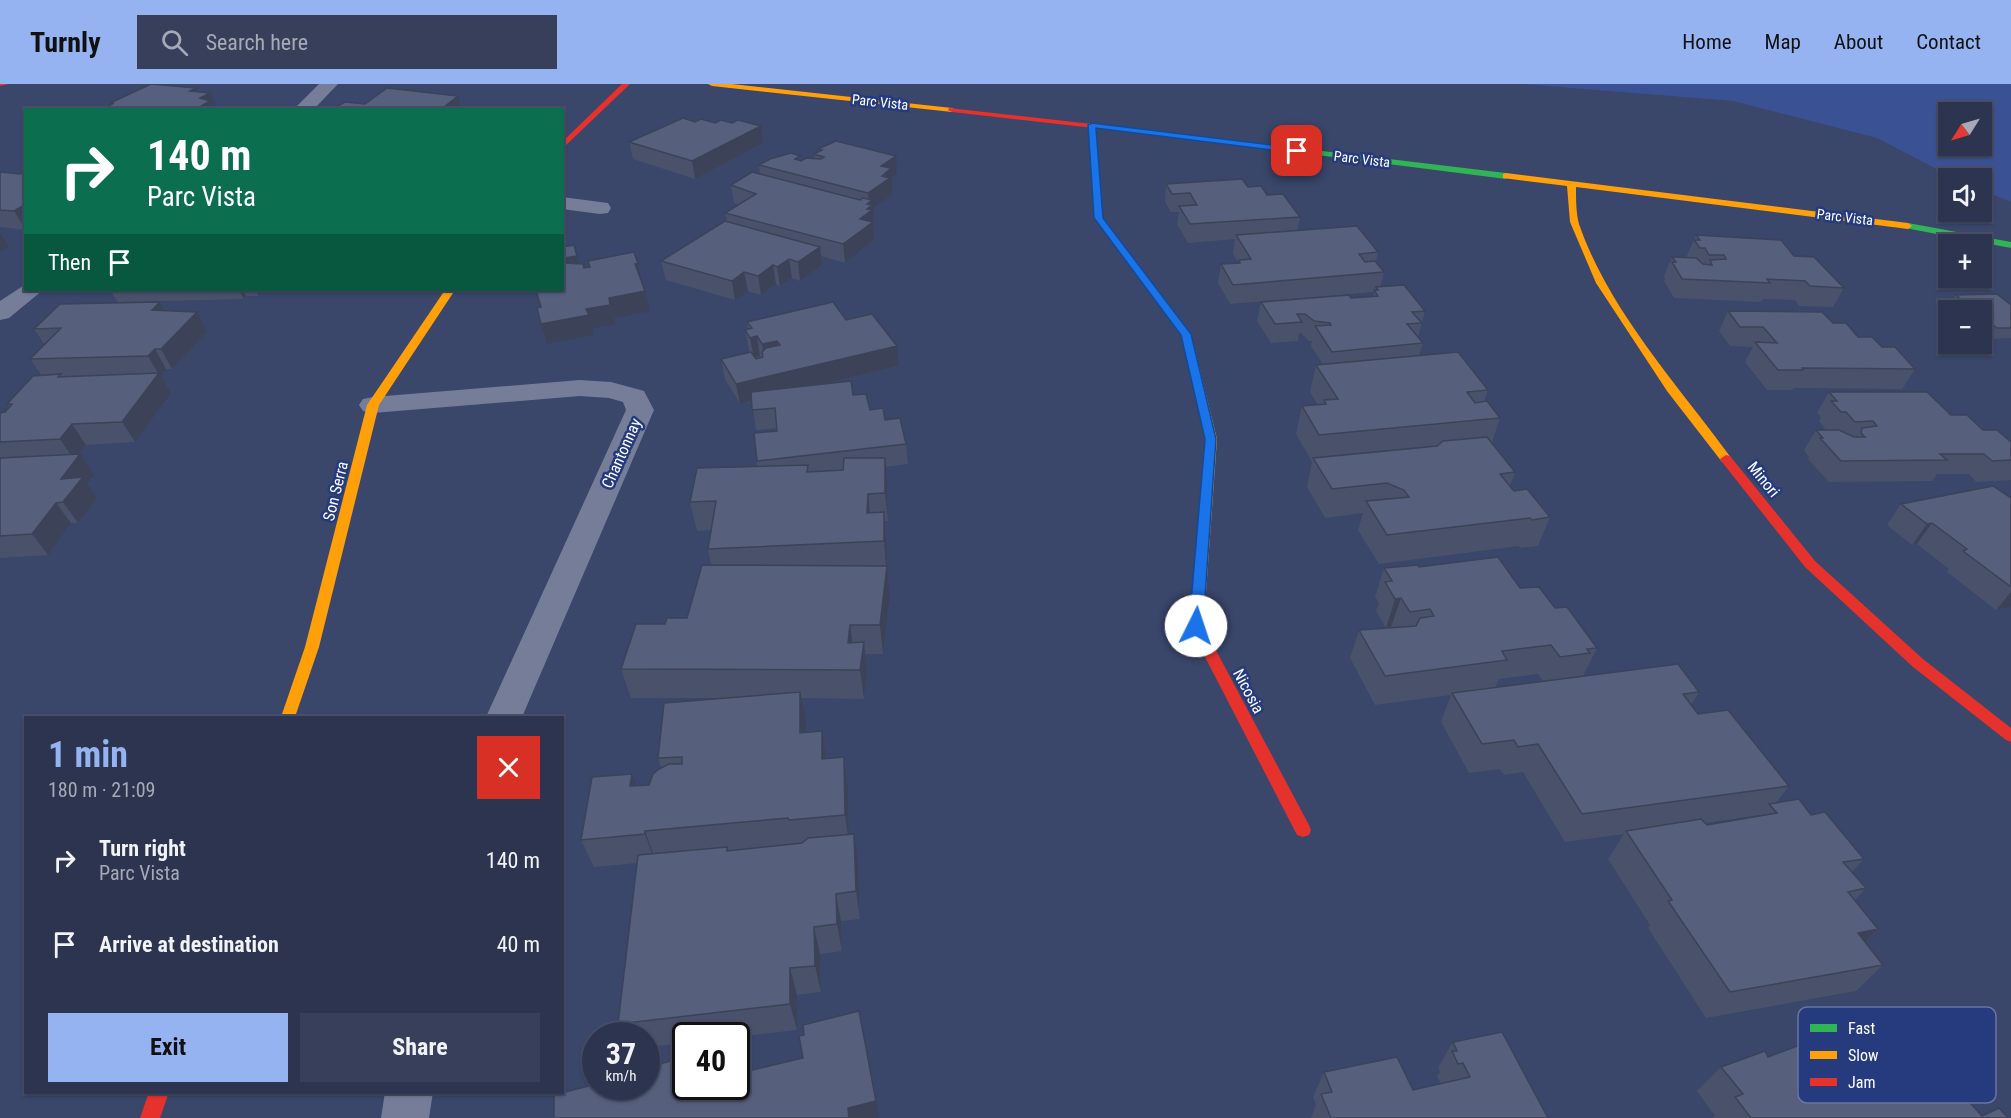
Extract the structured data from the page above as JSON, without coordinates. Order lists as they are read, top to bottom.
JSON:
{
  "streets": {
    "street": [
      "Parc Vista",
      "Chantonnay",
      "Minori",
      "Son Serra",
      "Nicosia"
    ]
  },
  "crossings": [
    ["Parc Vista", "Minori"],
    ["Parc Vista", "Nicosia"],
    ["Chantonnay", "Son Serra"]
  ],
  "legend": ["Fast", "Slow", "Jam"],
  "north": "bottom left",
  "page": {
    "header": "Turnly",
    "search": "Search here",
    "nav": [
      "Home",
      "Map",
      "About",
      "Contact"
    ],
    "map_buttons": ["+", "−"],
    "turn": ["140 m", "Parc Vista"],
    "then": "Then",
    "heading": ["1 min", "180 m · 21:09"],
    "list": [
      {
        "name": "Turn right",
        "note": "Parc Vista",
        "value": "140 m"
      },
      {
        "name": "Arrive at destination",
        "value": "40 m"
      }
    ],
    "buttons": ["Exit", "Share"],
    "speed": "37 km/h",
    "limit": "40"
  }
}
